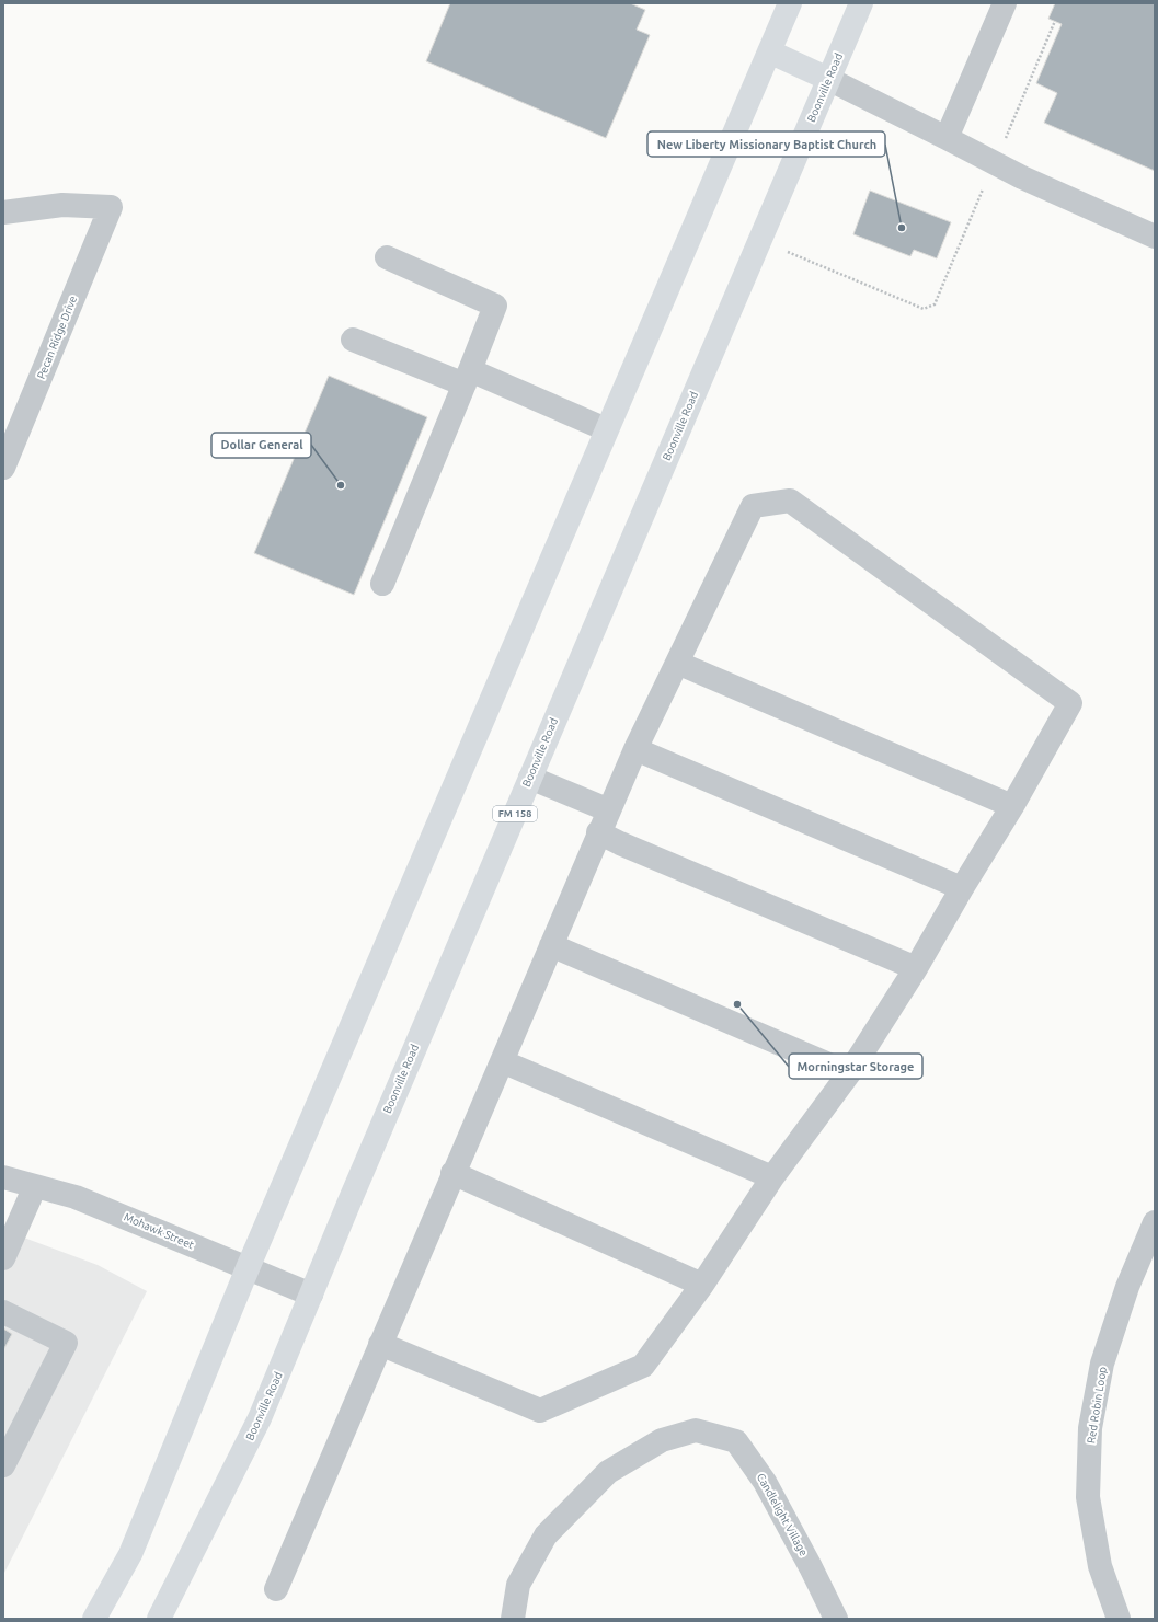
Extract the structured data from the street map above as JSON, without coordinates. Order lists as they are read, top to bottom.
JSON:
{
  "streets": {
    "main road": ["Boonville Road", "FM 158"],
    "street": [
      "Pecan Ridge Drive",
      "Mohawk Street",
      "Red Robin Loop",
      "Candlelight Village"
    ]
  },
  "crossings": [
    ["Boonville Road", "Mohawk Street"]
  ],
  "places": ["New Liberty Missionary Baptist Church", "Dollar General", "Morningstar Storage"]
}
